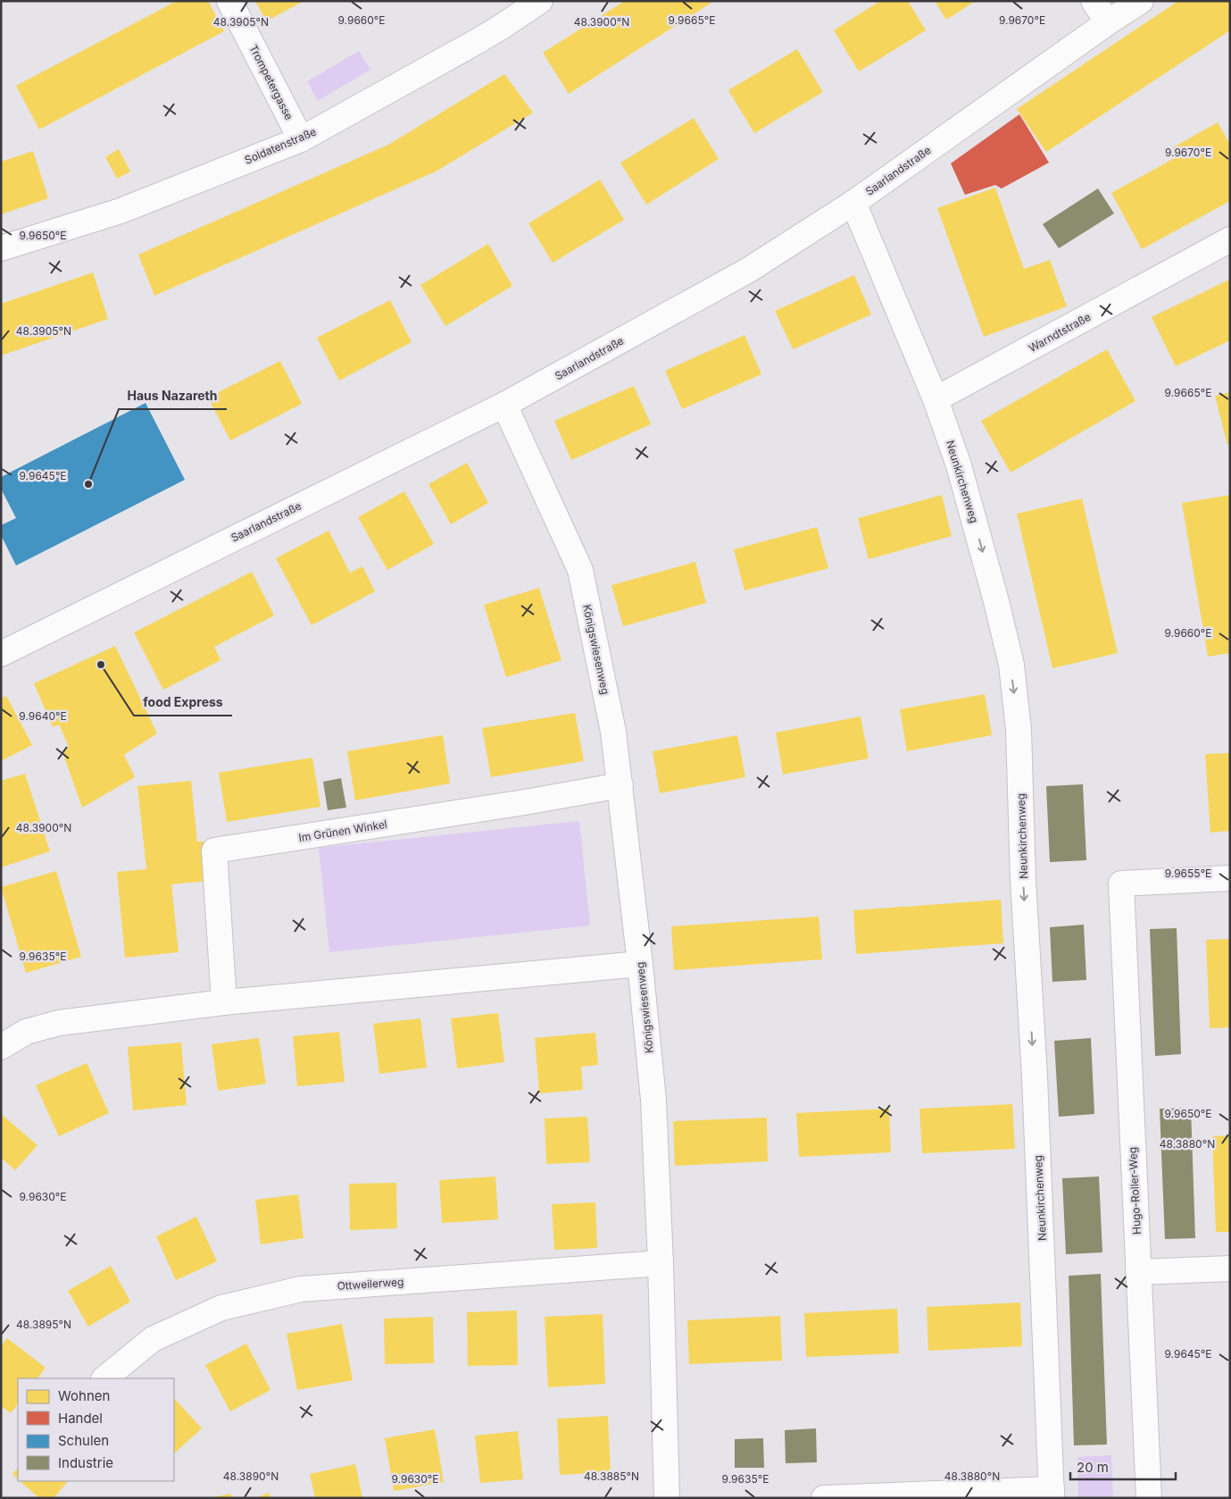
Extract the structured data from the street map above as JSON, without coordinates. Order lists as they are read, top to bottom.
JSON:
{
  "streets": {
    "street": [
      "Trompetergasse",
      "Soldatenstraße",
      "Saarlandstraße",
      "Warndtstraße",
      "Neunkirchenweg",
      "Königswiesenweg",
      "Im Grünen Winkel",
      "Hugo-Roller-Weg",
      "Ottweilerweg"
    ]
  },
  "crossings": [
    ["Trompetergasse", "Soldatenstraße"],
    ["Saarlandstraße", "Neunkirchenweg"],
    ["Saarlandstraße", "Königswiesenweg"],
    ["Warndtstraße", "Neunkirchenweg"],
    ["Königswiesenweg", "Im Grünen Winkel"],
    ["Königswiesenweg", "Ottweilerweg"]
  ],
  "one_way": ["Neunkirchenweg"],
  "places": ["Haus Nazareth", "food Express"],
  "legend": [
    "Wohnen",
    "Handel",
    "Schulen",
    "Industrie"
  ],
  "scale_bar": "20 m",
  "coordinates": [
    "9.9660°E",
    "9.9665°E",
    "9.9670°E",
    "48.3905°N",
    "48.3900°N",
    "9.9650°E",
    "9.9645°E",
    "9.9640°E",
    "9.9655°E",
    "9.9635°E",
    "48.3880°N",
    "9.9630°E",
    "48.3895°N",
    "48.3890°N",
    "48.3885°N"
  ]
}
